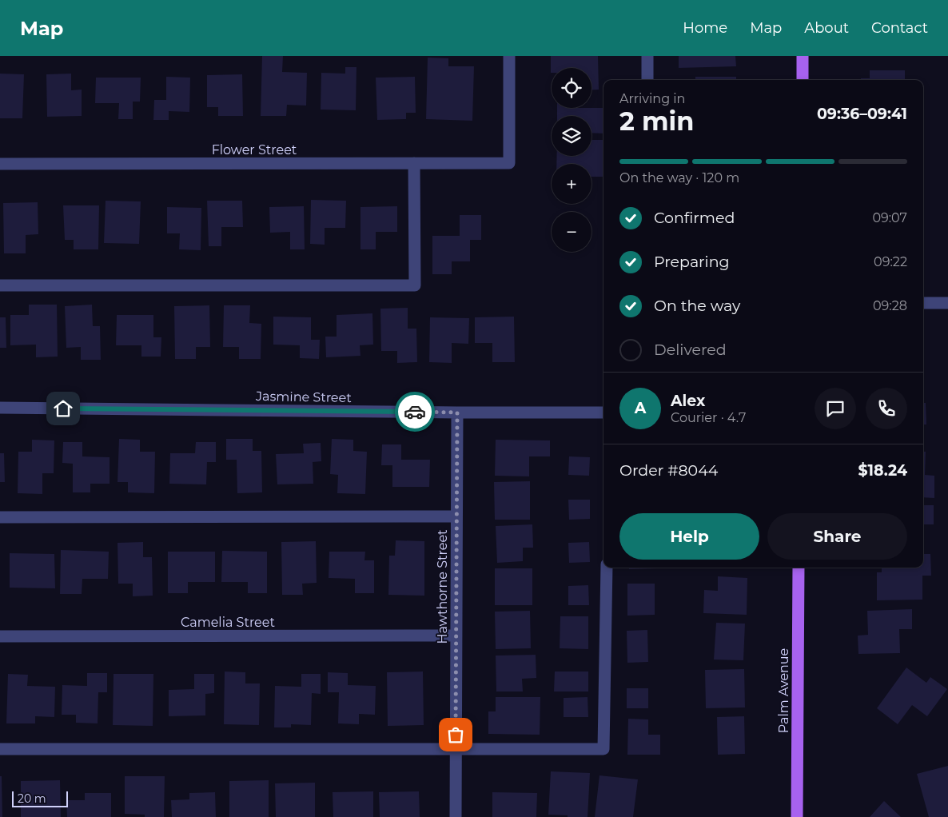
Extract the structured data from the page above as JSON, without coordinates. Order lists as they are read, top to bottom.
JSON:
{
  "streets": {
    "main road": ["Palm Avenue"],
    "street": [
      "Flower Street",
      "Jasmine Street",
      "Hawthorne Street",
      "Camelia Street"
    ]
  },
  "crossings": [
    ["Jasmine Street", "Hawthorne Street"],
    ["Hawthorne Street", "Camelia Street"]
  ],
  "scale_bar": "20 m",
  "page": {
    "header": "Map",
    "nav": [
      "Home",
      "Map",
      "About",
      "Contact"
    ],
    "map_buttons": ["+", "−"],
    "heading": ["2 min", "Arriving in", "09:36–09:41"],
    "panel": [
      "Alex",
      "Courier · 4.7",
      "Order #8044",
      "$18.24"
    ],
    "bar": "On the way · 120 m",
    "list": [
      ["Confirmed", "09:07"],
      ["Preparing", "09:22"],
      ["On the way", "09:28"],
      "Delivered"
    ],
    "round": "A",
    "buttons": ["Help", "Share"],
    "scale": "20 m"
  }
}
